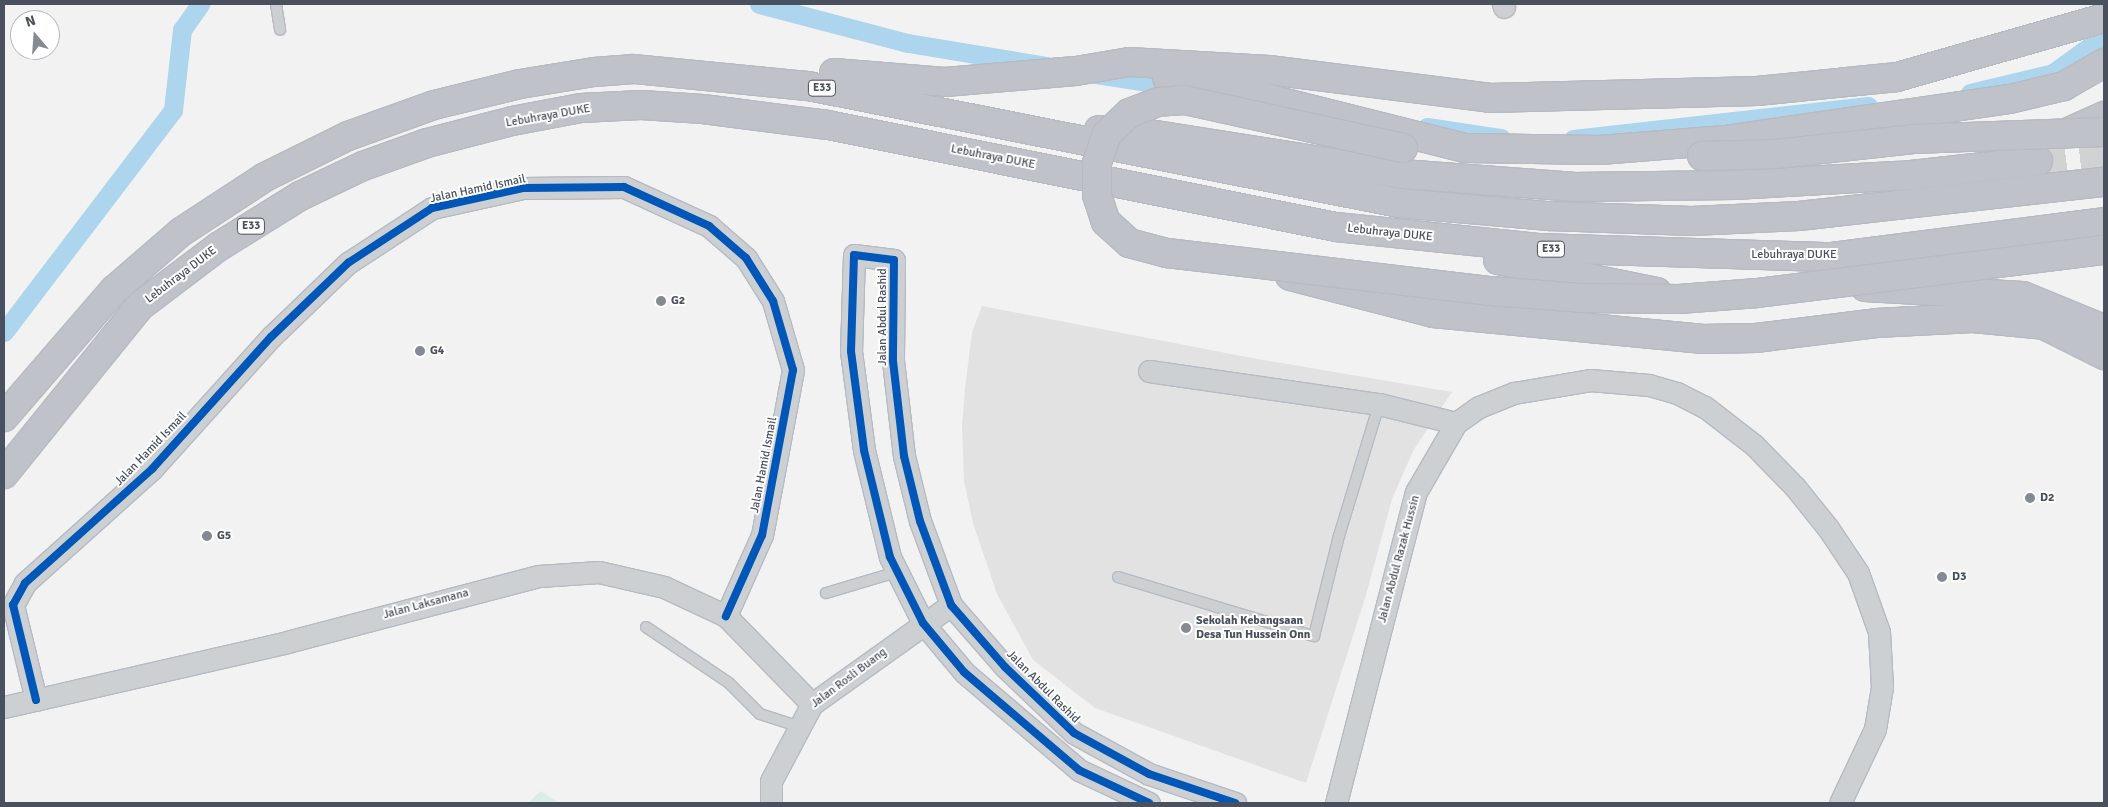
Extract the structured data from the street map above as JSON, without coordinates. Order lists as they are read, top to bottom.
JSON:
{
  "streets": {
    "highway": ["E33", "Lebuhraya DUKE"],
    "street": [
      "Jalan Hamid Ismail",
      "Jalan Abdul Rashid",
      "Jalan Abdul Razak Hussin",
      "Jalan Laksamana",
      "Jalan Rosli Buang"
    ]
  },
  "crossings": [
    ["Jalan Hamid Ismail", "Jalan Laksamana"],
    ["Jalan Abdul Rashid", "Jalan Rosli Buang"],
    ["Jalan Laksamana", "Jalan Rosli Buang"]
  ],
  "places": [
    "G2",
    "G4",
    "D2",
    "G5",
    "D3",
    "Sekolah Kebangsaan Desa Tun Hussein Onn"
  ],
  "north": "top"
}
